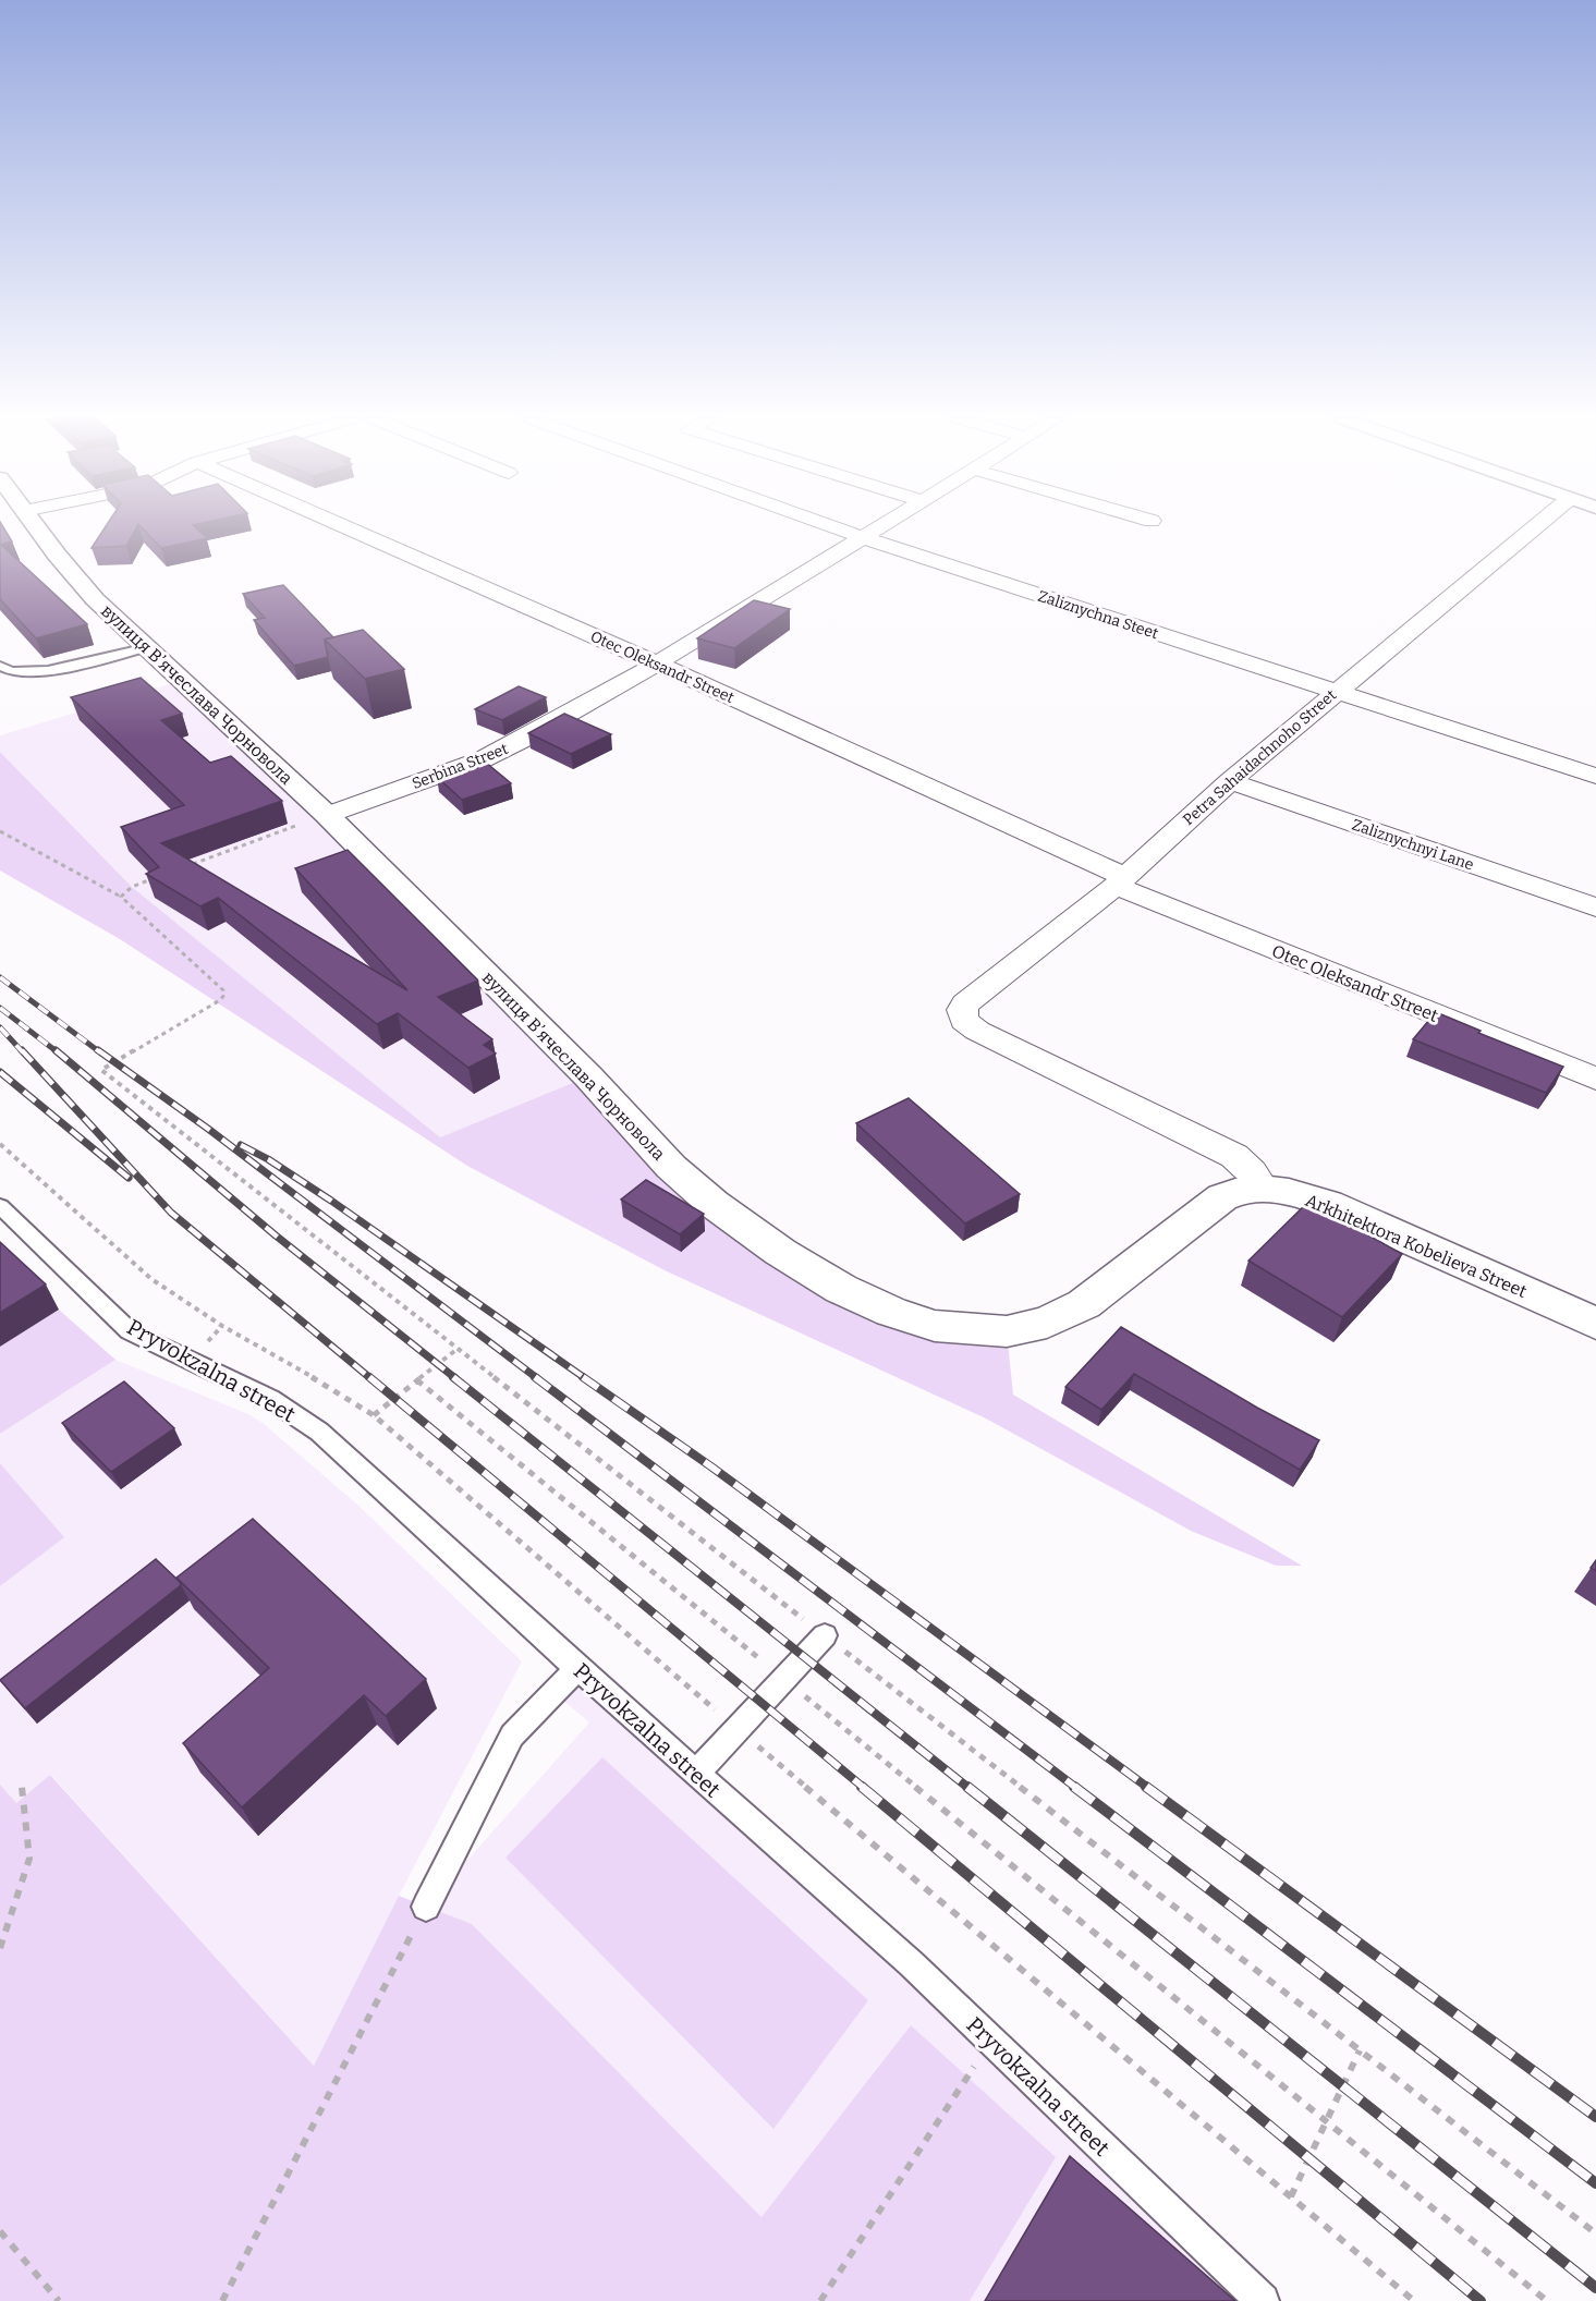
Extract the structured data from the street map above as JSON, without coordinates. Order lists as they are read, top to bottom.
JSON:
{
  "streets": {
    "street": [
      "Zaliznychna Steet",
      "Otec Oleksandr Street",
      "вулиця Вʼячеслава Чорновола",
      "Petra Sahaidachnoho Street",
      "Serbina Street",
      "Zaliznychnyi Lane",
      "Arkhitektora Kobelieva Street"
    ],
    "lane": ["Pryvokzalna street"]
  },
  "crossings": [
    ["Zaliznychna Steet", "Petra Sahaidachnoho Street"],
    ["Zaliznychna Steet", "Serbina Street"],
    ["Otec Oleksandr Street", "Petra Sahaidachnoho Street"],
    ["Otec Oleksandr Street", "Serbina Street"],
    ["вулиця Вʼячеслава Чорновола", "Petra Sahaidachnoho Street"],
    ["вулиця Вʼячеслава Чорновола", "Serbina Street"],
    ["вулиця Вʼячеслава Чорновола", "Arkhitektora Kobelieva Street"],
    ["Petra Sahaidachnoho Street", "Zaliznychnyi Lane"],
    ["Petra Sahaidachnoho Street", "Arkhitektora Kobelieva Street"]
  ]
}
